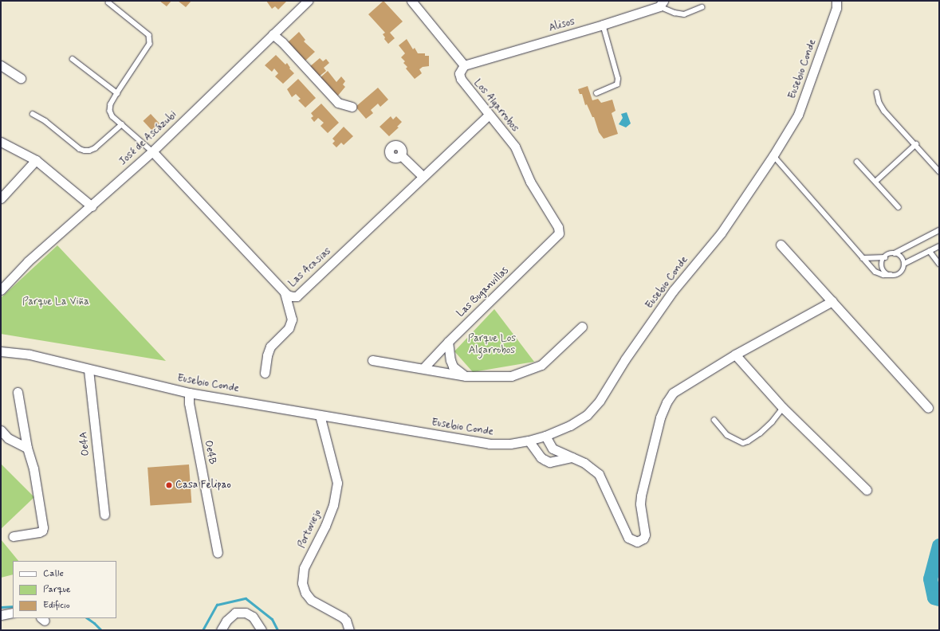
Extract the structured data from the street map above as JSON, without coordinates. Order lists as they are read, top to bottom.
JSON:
{
  "streets": {
    "street": [
      "Alisos",
      "Eusebio Conde",
      "Los Algarrobos",
      "José de Ascázubi",
      "Las Acasias",
      "Las Buganvillas",
      "Oe4A",
      "Oe4B",
      "Portoviejo"
    ]
  },
  "crossings": [
    ["Alisos", "Los Algarrobos"],
    ["Eusebio Conde", "Oe4A"],
    ["Eusebio Conde", "Oe4B"],
    ["Eusebio Conde", "Portoviejo"],
    ["Los Algarrobos", "Las Acasias"],
    ["Los Algarrobos", "Las Buganvillas"],
    ["José de Ascázubi", "Las Acasias"]
  ],
  "parks": ["Parque La Viña", "Parque Los Algarrobos"],
  "places": ["Casa Felipao"],
  "legend": ["Calle", "Parque", "Edificio"]
}
